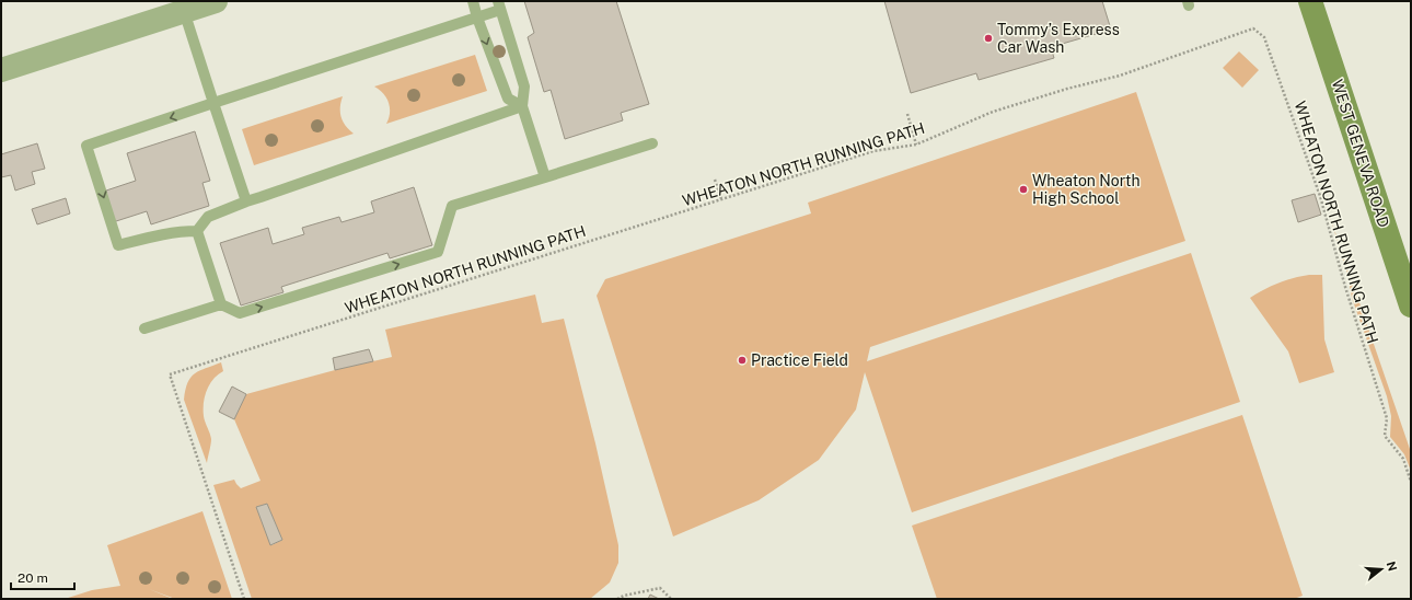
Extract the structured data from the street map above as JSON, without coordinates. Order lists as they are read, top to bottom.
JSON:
{
  "streets": {
    "main road": ["WEST GENEVA ROAD"],
    "path": ["WHEATON NORTH RUNNING PATH"]
  },
  "places": ["Tommy’s Express Car Wash", "Wheaton North High School", "Practice Field"],
  "scale_bar": "20 m",
  "north": "right"
}
